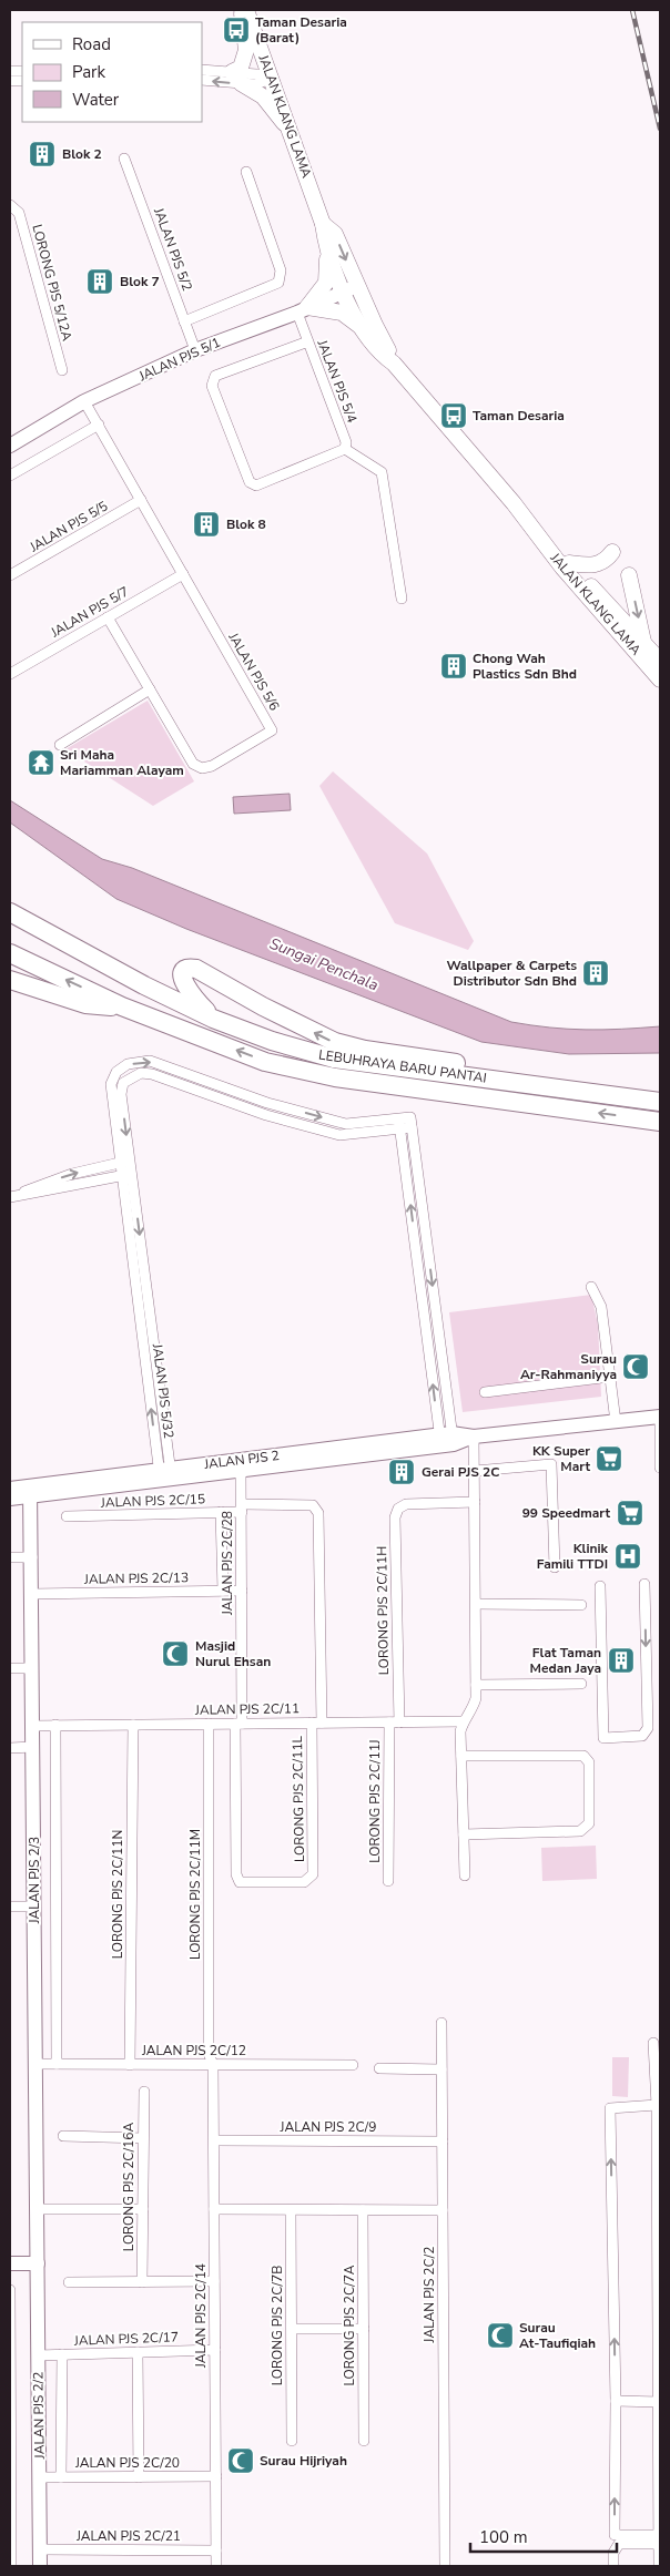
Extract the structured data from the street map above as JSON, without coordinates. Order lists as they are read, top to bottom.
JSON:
{
  "streets": {
    "highway": ["LEBUHRAYA BARU PANTAI"],
    "main road": ["JALAN KLANG LAMA"],
    "street": [
      "JALAN PJS 5/2",
      "LORONG PJS 5/12A",
      "JALAN PJS 5/1",
      "JALAN PJS 5/4",
      "JALAN PJS 5/5",
      "JALAN PJS 5/7",
      "JALAN PJS 5/6",
      "JALAN PJS 5/32",
      "JALAN PJS 2",
      "JALAN PJS 2C/15",
      "JALAN PJS 2C/28",
      "JALAN PJS 2C/13",
      "LORONG PJS 2C/11H",
      "JALAN PJS 2C/11",
      "LORONG PJS 2C/11L",
      "LORONG PJS 2C/11J",
      "JALAN PJS 2/3",
      "LORONG PJS 2C/11N",
      "LORONG PJS 2C/11M",
      "JALAN PJS 2C/12",
      "JALAN PJS 2C/9",
      "LORONG PJS 2C/16A",
      "JALAN PJS 2C/2",
      "JALAN PJS 2C/14",
      "LORONG PJS 2C/7B",
      "LORONG PJS 2C/7A",
      "JALAN PJS 2C/17",
      "JALAN PJS 2/2",
      "JALAN PJS 2C/20",
      "JALAN PJS 2C/21"
    ]
  },
  "crossings": [
    ["JALAN KLANG LAMA", "JALAN PJS 5/1"],
    ["JALAN PJS 5/2", "JALAN PJS 5/1"],
    ["JALAN PJS 5/1", "JALAN PJS 5/4"],
    ["JALAN PJS 5/1", "JALAN PJS 5/6"],
    ["JALAN PJS 5/5", "JALAN PJS 5/6"],
    ["JALAN PJS 5/7", "JALAN PJS 5/6"],
    ["JALAN PJS 5/32", "JALAN PJS 2"],
    ["JALAN PJS 2", "JALAN PJS 2C/28"],
    ["JALAN PJS 2", "JALAN PJS 2/3"],
    ["JALAN PJS 2C/15", "JALAN PJS 2C/28"],
    ["JALAN PJS 2C/15", "JALAN PJS 2C/11"],
    ["JALAN PJS 2C/28", "JALAN PJS 2C/13"],
    ["JALAN PJS 2C/28", "JALAN PJS 2C/11"],
    ["JALAN PJS 2C/28", "LORONG PJS 2C/11L"],
    ["JALAN PJS 2C/13", "JALAN PJS 2/3"],
    ["LORONG PJS 2C/11H", "JALAN PJS 2C/11"],
    ["LORONG PJS 2C/11H", "LORONG PJS 2C/11J"],
    ["JALAN PJS 2C/11", "LORONG PJS 2C/11L"],
    ["JALAN PJS 2C/11", "LORONG PJS 2C/11J"],
    ["JALAN PJS 2C/11", "JALAN PJS 2/3"],
    ["JALAN PJS 2C/11", "LORONG PJS 2C/11N"],
    ["JALAN PJS 2C/11", "LORONG PJS 2C/11M"],
    ["JALAN PJS 2/3", "JALAN PJS 2C/12"],
    ["JALAN PJS 2/3", "JALAN PJS 2/2"],
    ["LORONG PJS 2C/11N", "JALAN PJS 2C/12"],
    ["LORONG PJS 2C/11M", "JALAN PJS 2C/12"],
    ["LORONG PJS 2C/11M", "JALAN PJS 2C/14"],
    ["JALAN PJS 2C/12", "JALAN PJS 2C/14"],
    ["JALAN PJS 2C/9", "JALAN PJS 2C/2"],
    ["JALAN PJS 2C/9", "JALAN PJS 2C/14"],
    ["JALAN PJS 2C/14", "JALAN PJS 2C/17"],
    ["JALAN PJS 2C/14", "JALAN PJS 2C/20"],
    ["JALAN PJS 2C/14", "JALAN PJS 2C/21"],
    ["JALAN PJS 2C/17", "JALAN PJS 2/2"],
    ["JALAN PJS 2/2", "JALAN PJS 2C/20"],
    ["JALAN PJS 2/2", "JALAN PJS 2C/21"]
  ],
  "water": ["Sungai Penchala"],
  "places": {
    "bus stop": ["Taman Desaria (Barat)", "Taman Desaria"],
    "building": [
      "Blok 2",
      "Blok 7",
      "Blok 8",
      "Chong Wah Plastics Sdn Bhd",
      "Wallpaper & Carpets Distributor Sdn Bhd",
      "Gerai PJS 2C",
      "Flat Taman Medan Jaya"
    ],
    "temple": ["Sri Maha Mariamman Alayam"],
    "mosque": [
      "Surau Ar-Rahmaniyya",
      "Masjid Nurul Ehsan",
      "Surau At-Taufiqiah",
      "Surau Hijriyah"
    ],
    "supermarket": ["KK Super Mart", "99 Speedmart"],
    "hospital": ["Klinik Famili TTDI"]
  },
  "legend": ["Road", "Park", "Water"],
  "scale_bar": "100 m"
}
